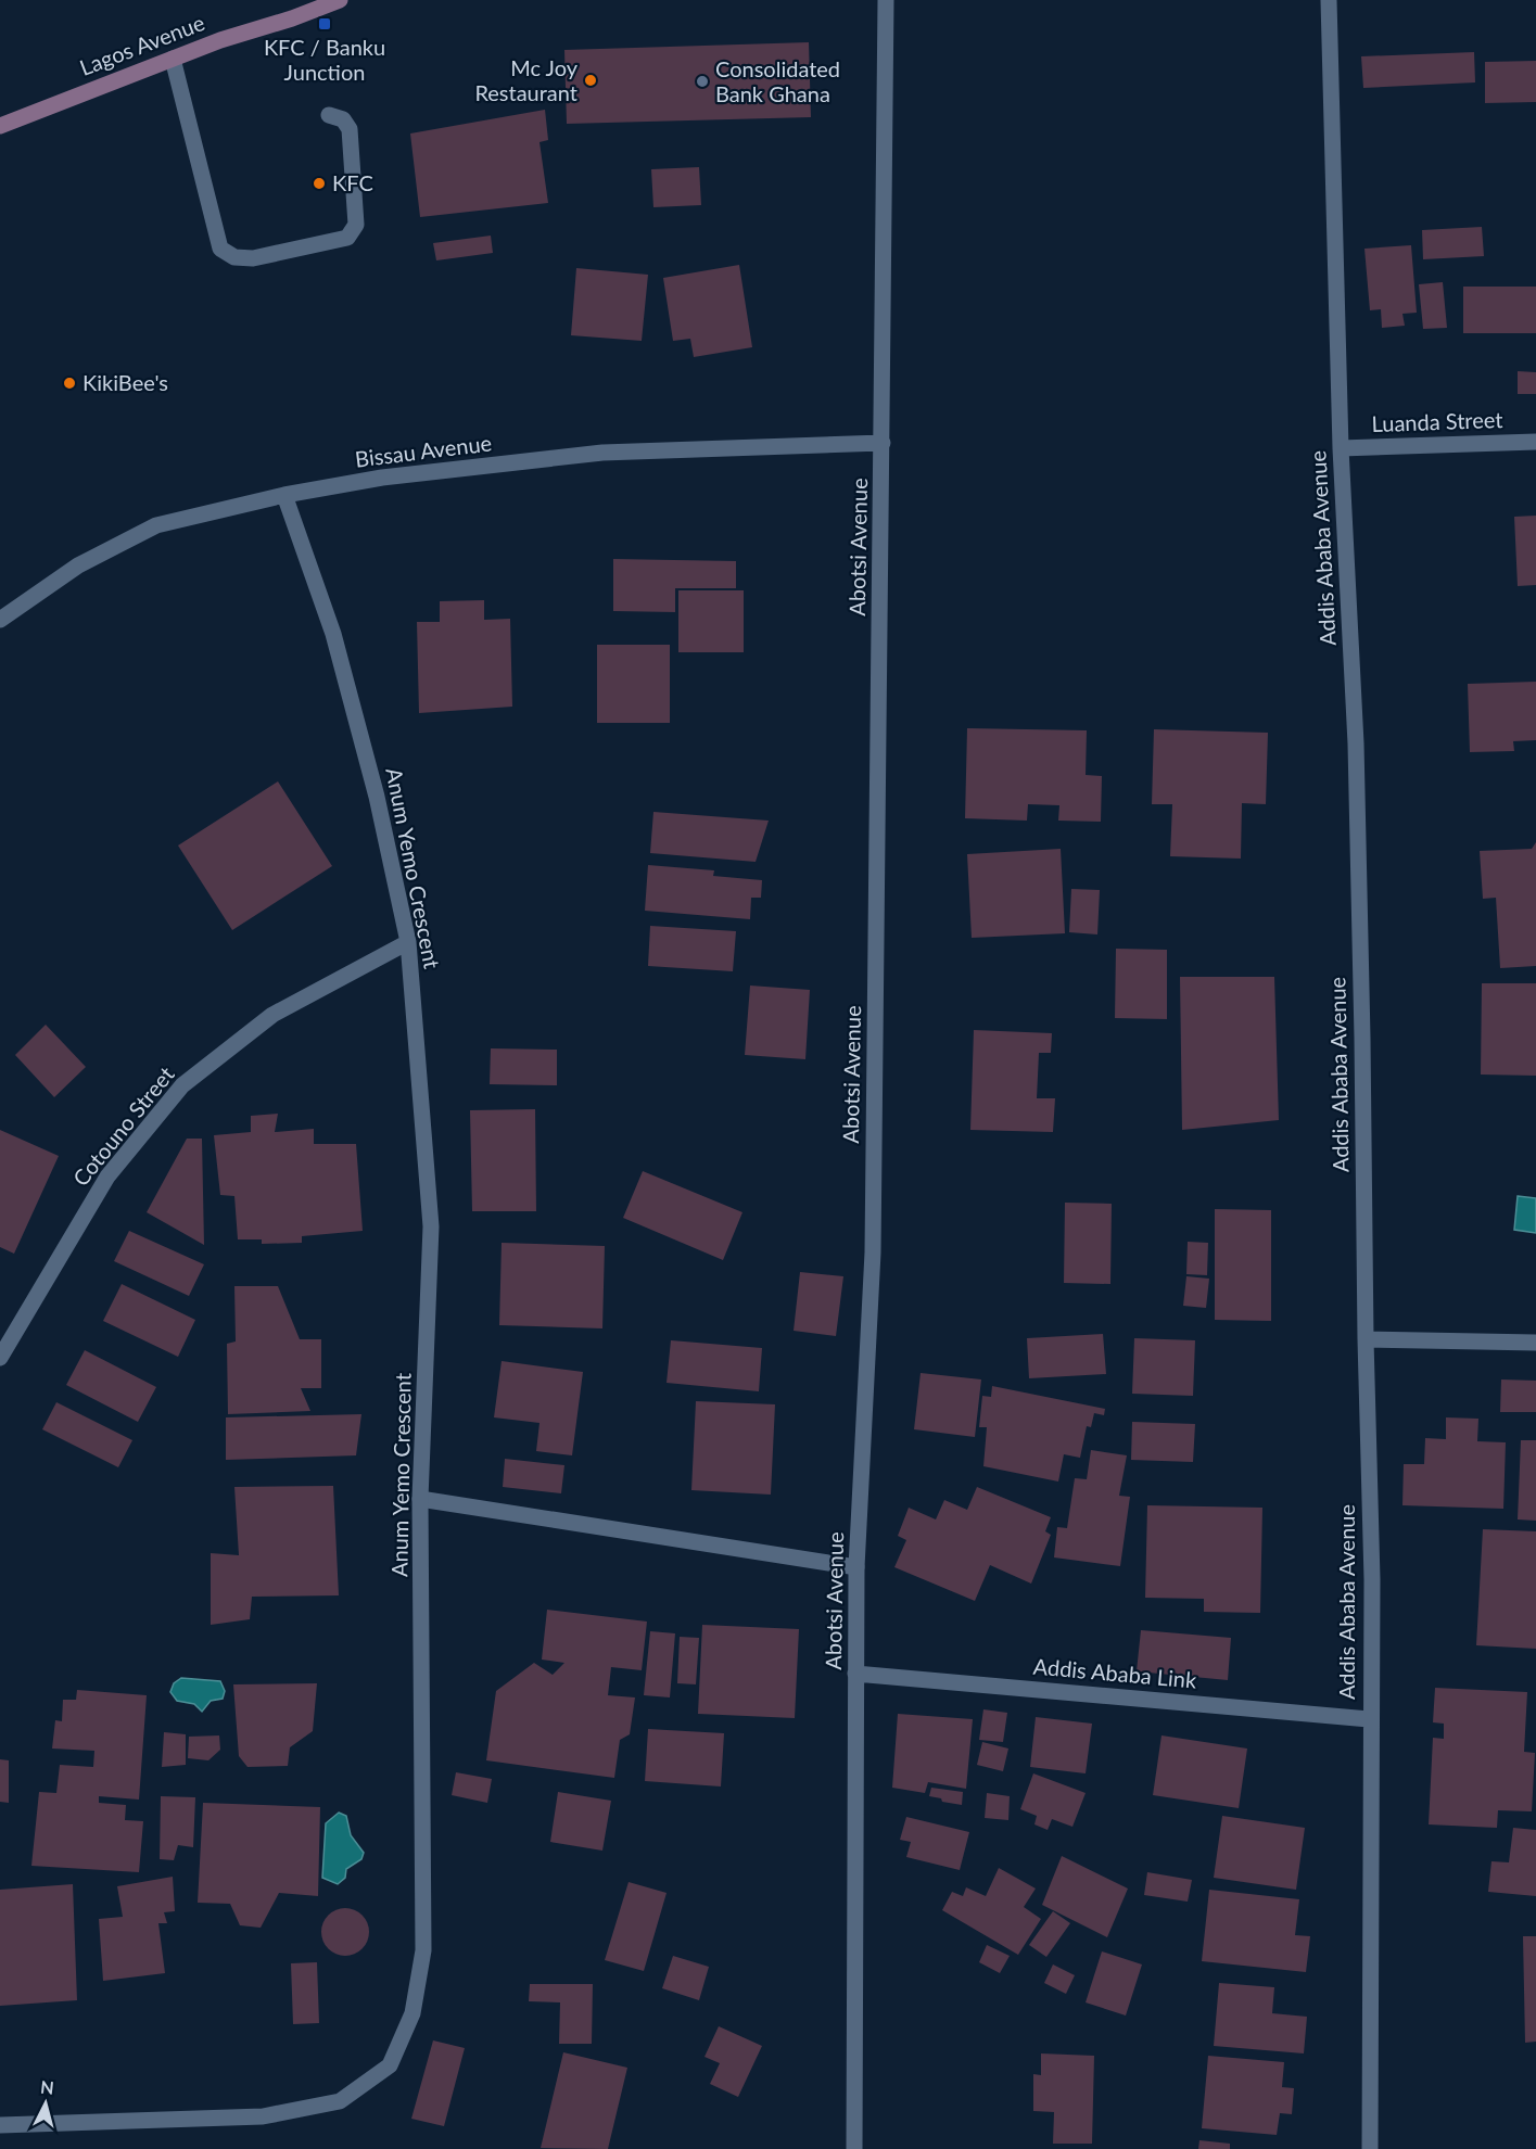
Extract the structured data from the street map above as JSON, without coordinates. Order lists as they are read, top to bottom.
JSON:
{
  "streets": {
    "street": [
      "Lagos Avenue",
      "Luanda Street",
      "Bissau Avenue",
      "Abotsi Avenue",
      "Addis Ababa Avenue",
      "Anum Yemo Crescent",
      "Cotouno Street",
      "Addis Ababa Link"
    ]
  },
  "crossings": [
    ["Luanda Street", "Addis Ababa Avenue"],
    ["Bissau Avenue", "Abotsi Avenue"],
    ["Bissau Avenue", "Anum Yemo Crescent"],
    ["Abotsi Avenue", "Addis Ababa Link"],
    ["Addis Ababa Avenue", "Addis Ababa Link"],
    ["Anum Yemo Crescent", "Cotouno Street"]
  ],
  "places": {
    "transit": ["KFC / Banku Junction"],
    "other": [
      "Mc Joy Restaurant",
      "Consolidated Bank Ghana",
      "KFC",
      "KikiBee's"
    ]
  },
  "north": "top"
}
